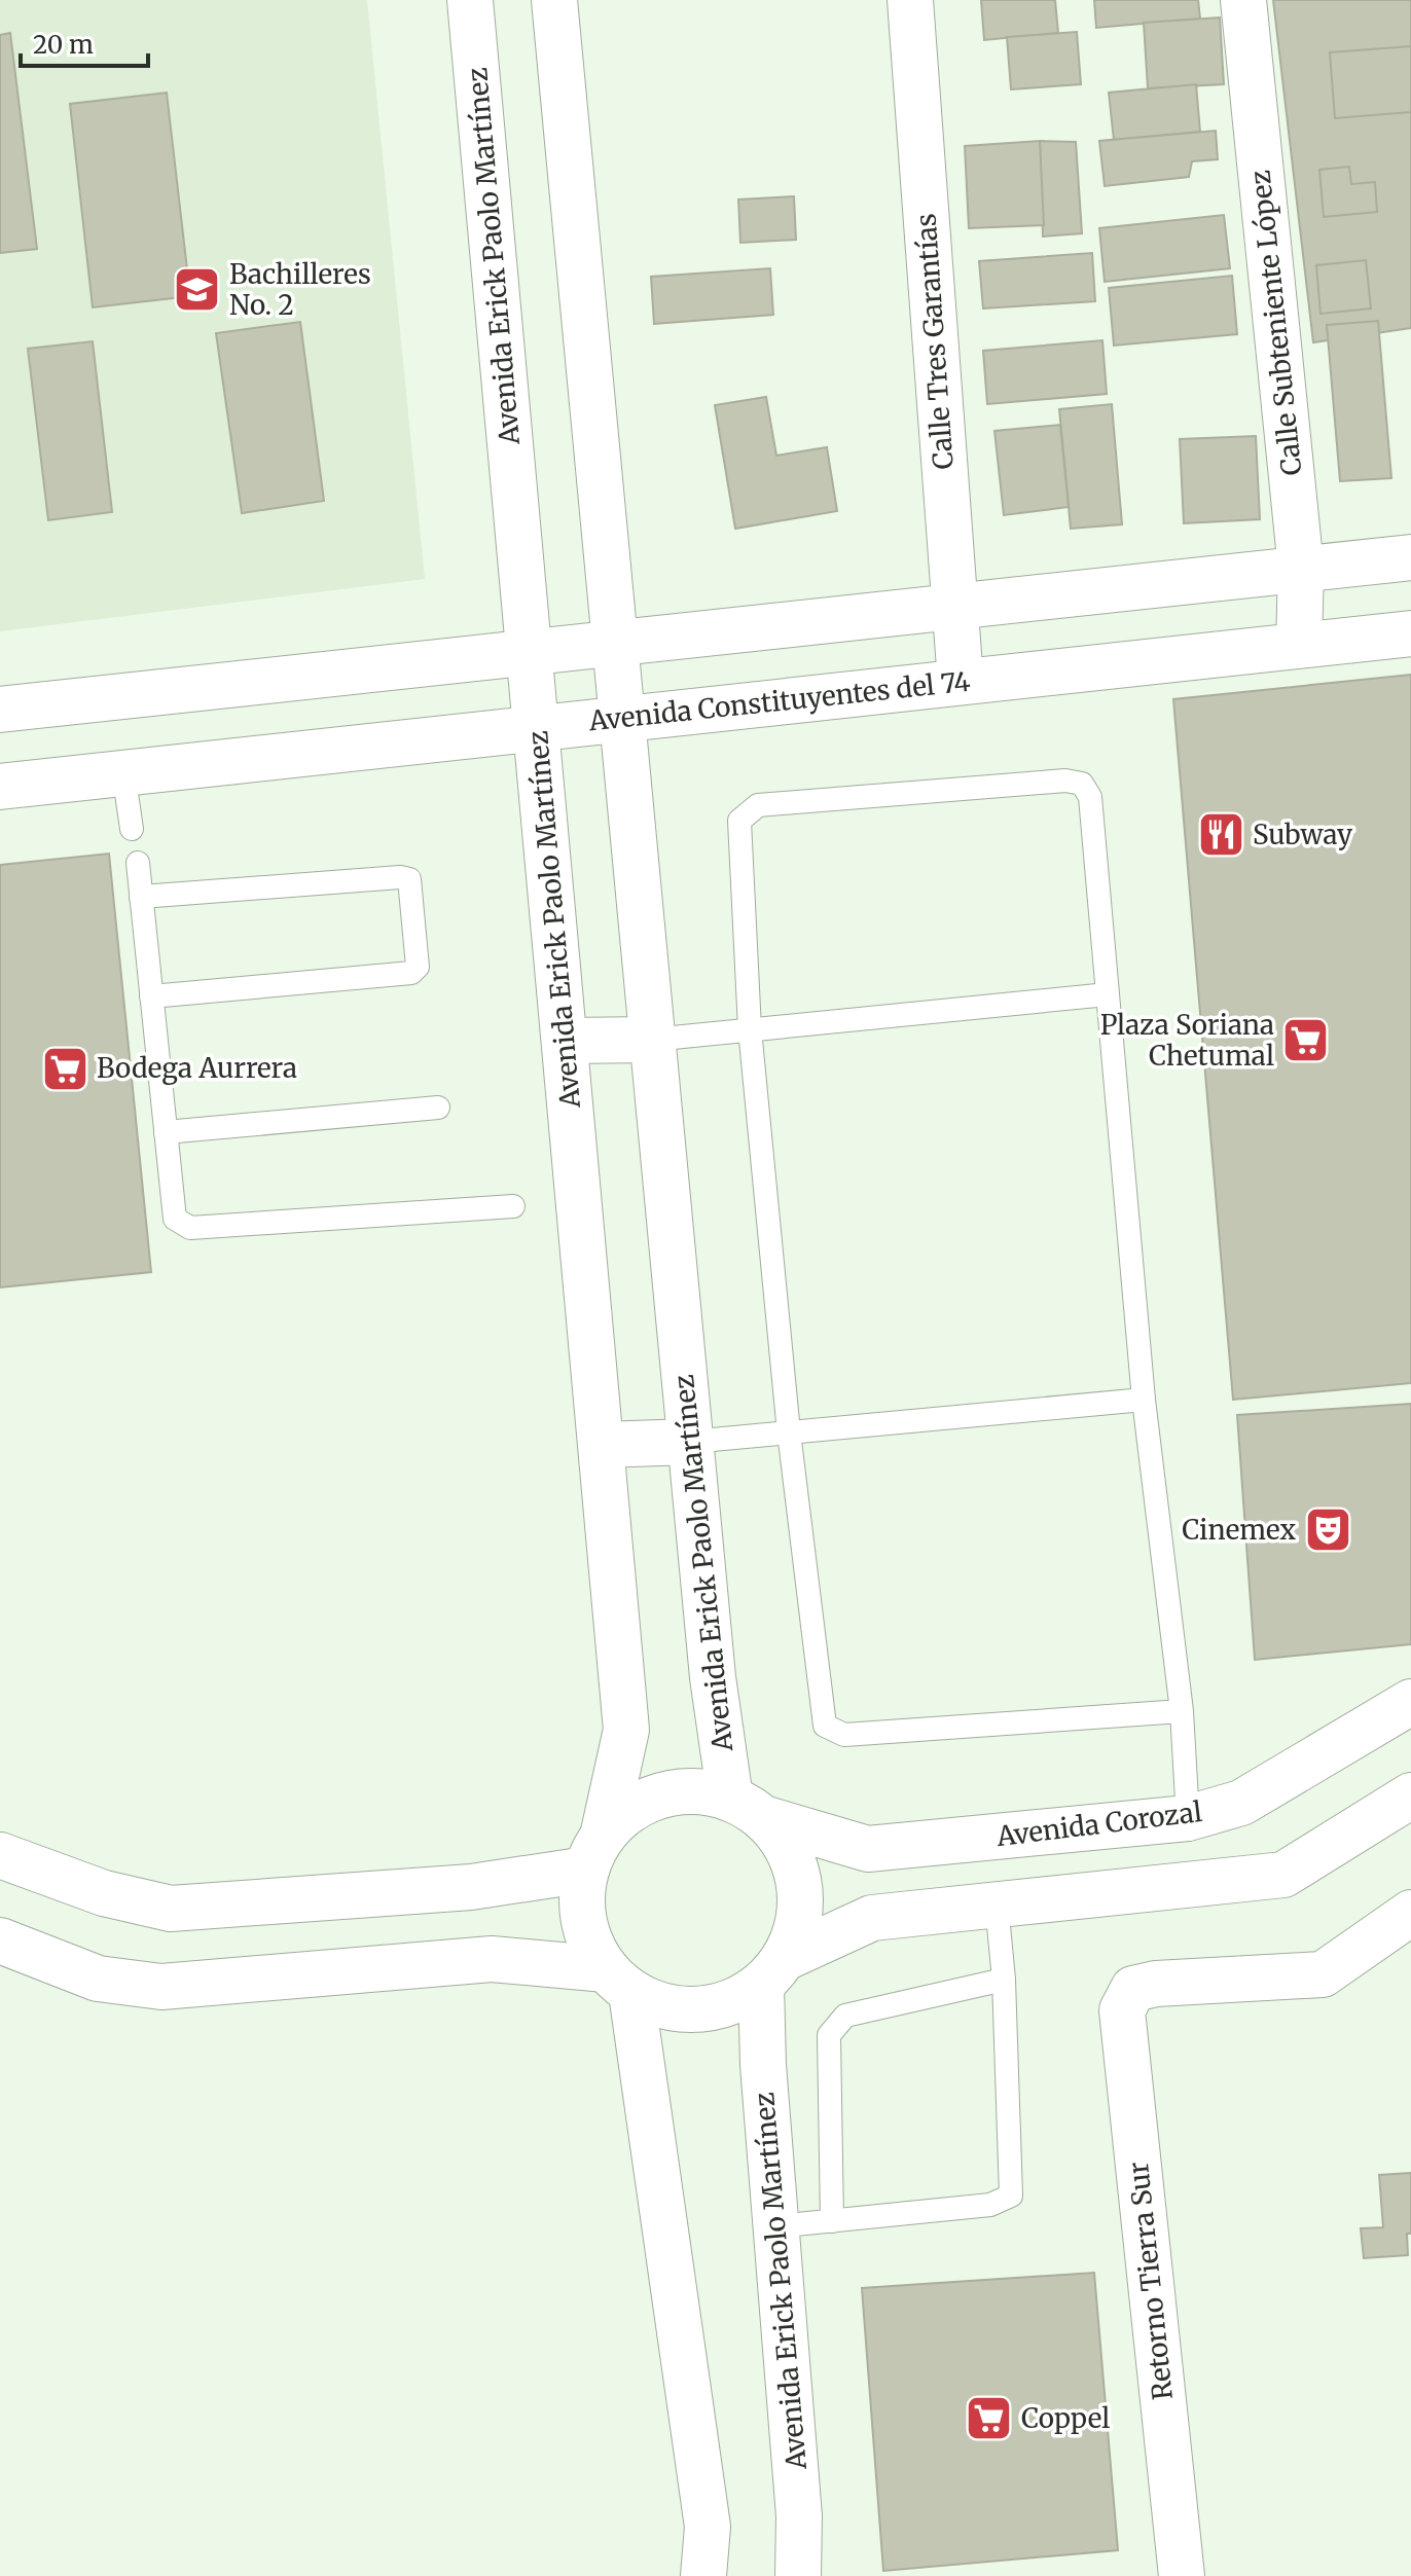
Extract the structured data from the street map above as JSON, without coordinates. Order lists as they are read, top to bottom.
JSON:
{
  "streets": {
    "street": [
      "Avenida Erick Paolo Martínez",
      "Calle Subteniente López",
      "Calle Tres Garantías",
      "Avenida Constituyentes del 74",
      "Avenida Corozal",
      "Retorno Tierra Sur"
    ]
  },
  "crossings": [
    ["Avenida Erick Paolo Martínez", "Avenida Constituyentes del 74"],
    ["Avenida Erick Paolo Martínez", "Avenida Corozal"],
    ["Calle Subteniente López", "Avenida Constituyentes del 74"],
    ["Calle Tres Garantías", "Avenida Constituyentes del 74"]
  ],
  "places": {
    "school or university": ["Bachilleres No. 2"],
    "restaurant": ["Subway"],
    "supermarket": ["Plaza Soriana Chetumal", "Bodega Aurrera", "Coppel"],
    "theatre": ["Cinemex"]
  },
  "scale_bar": "20 m"
}
